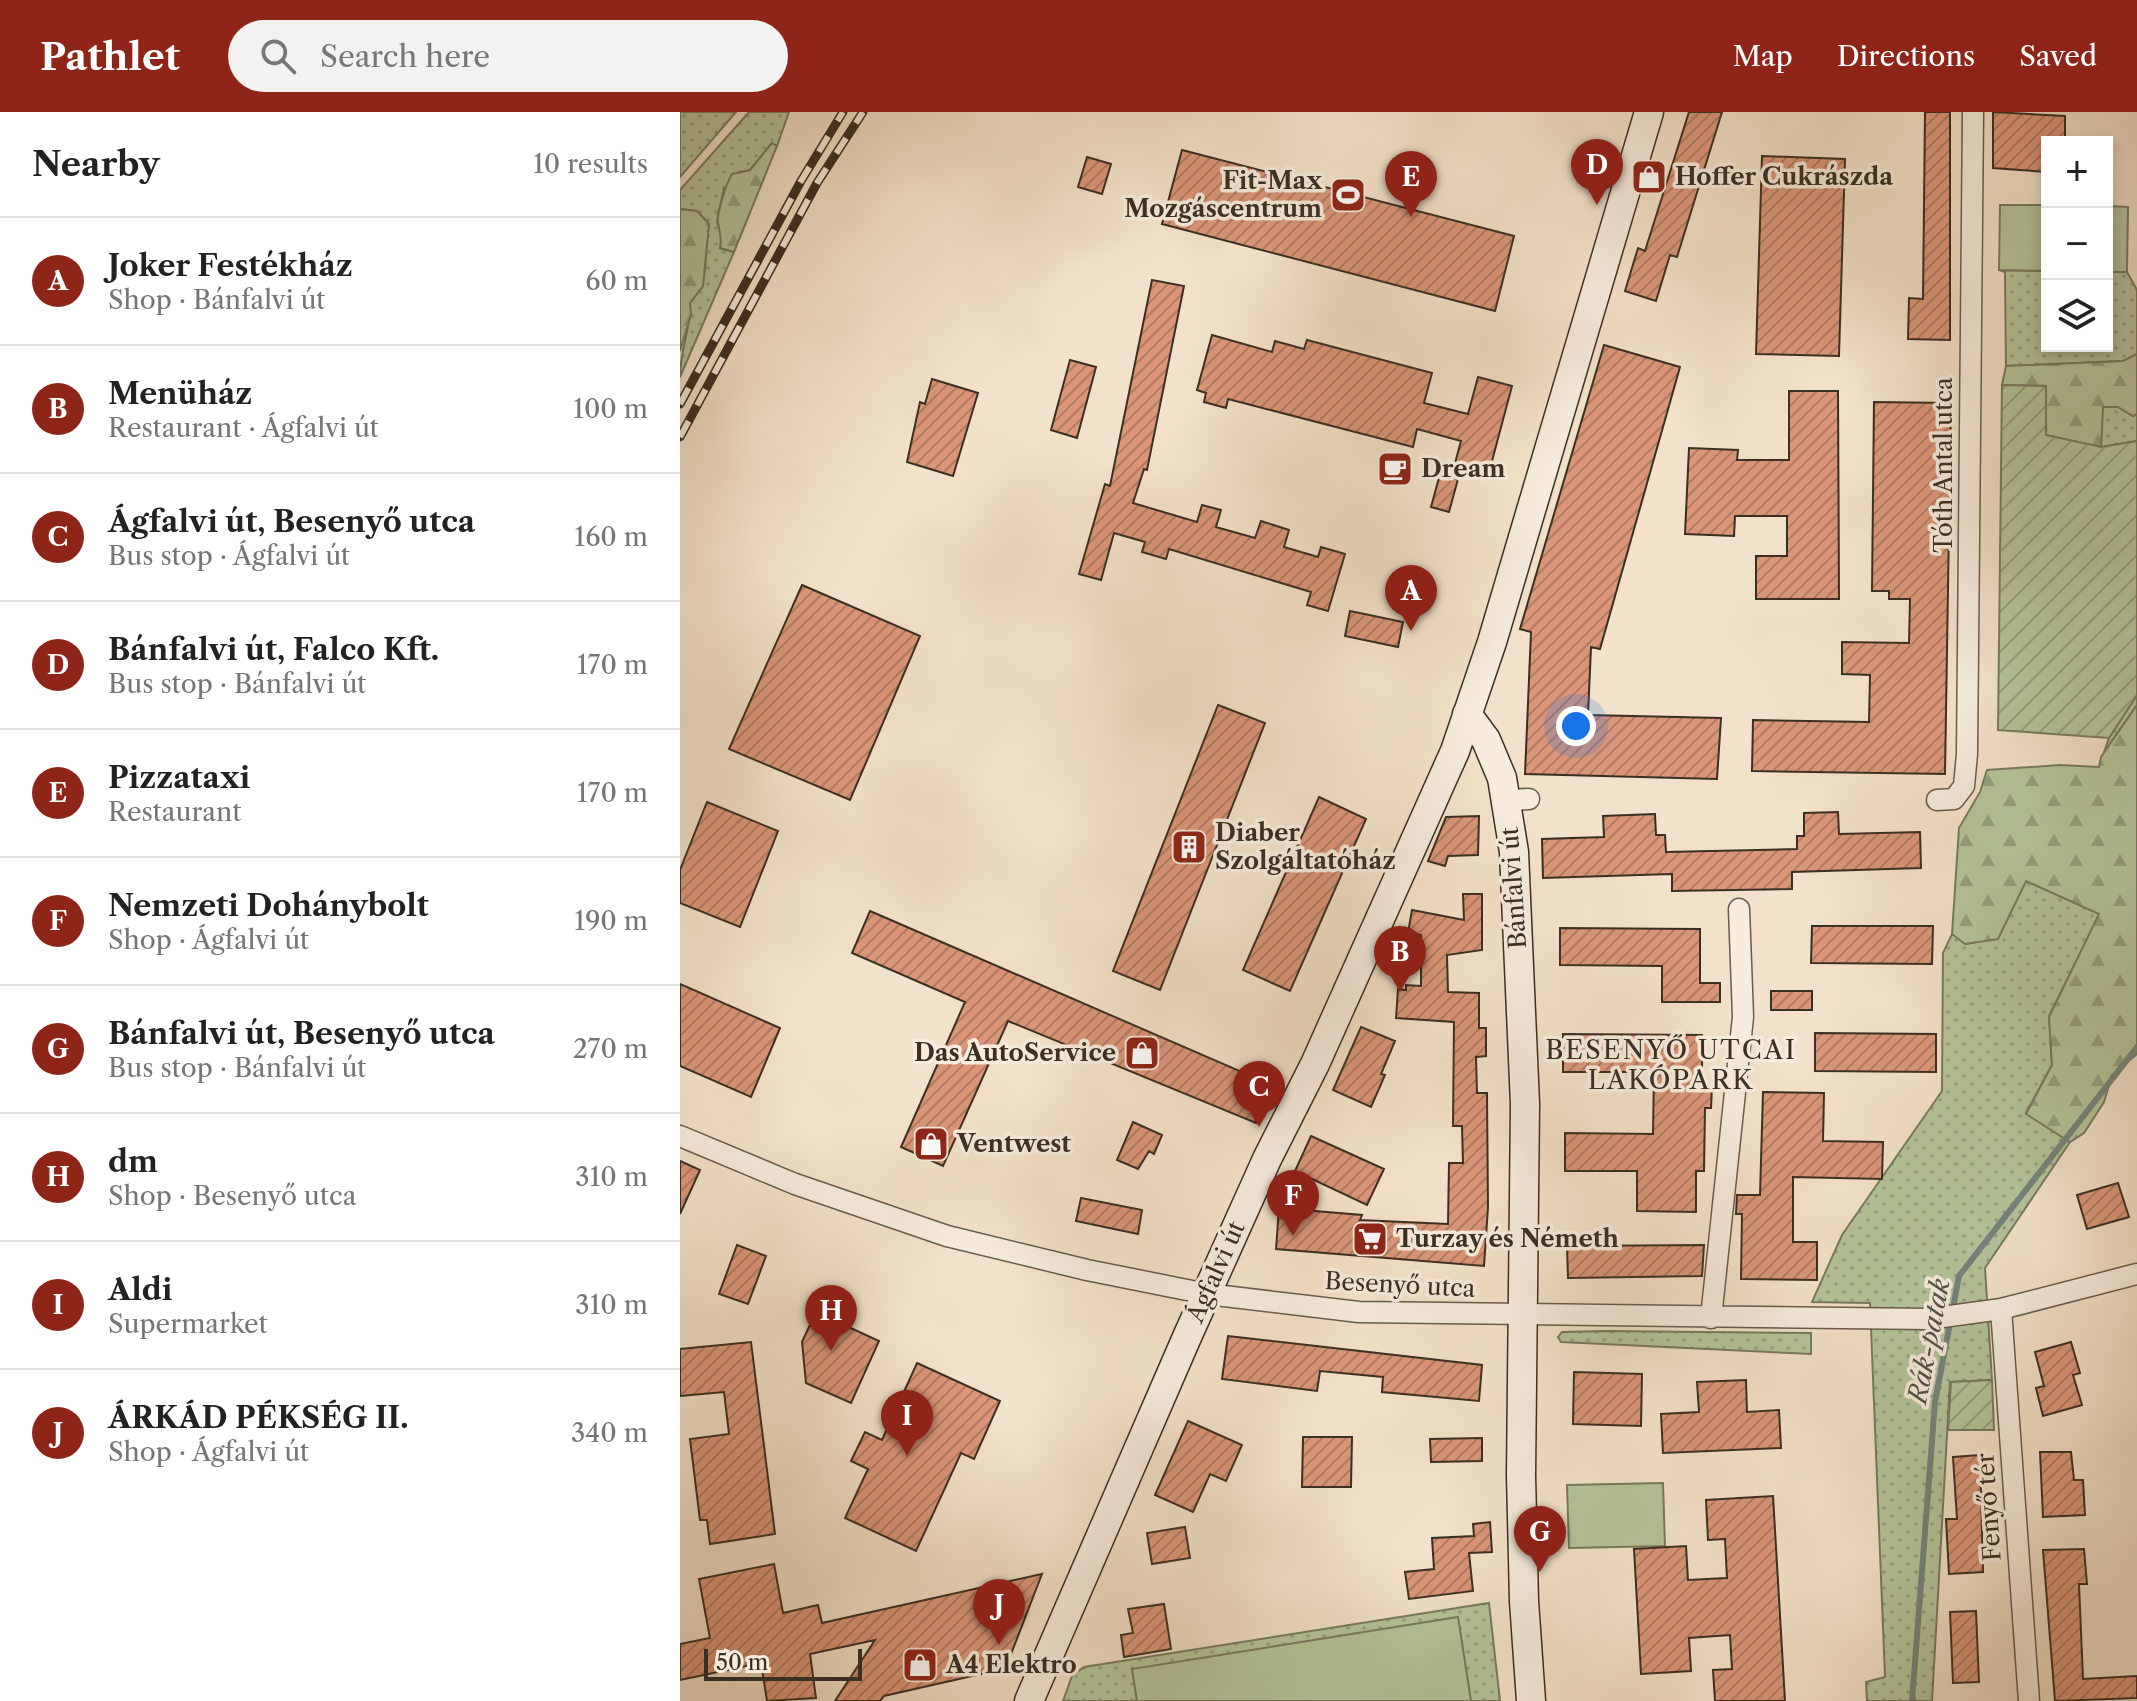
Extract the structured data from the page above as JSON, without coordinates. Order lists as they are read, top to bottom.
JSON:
{
  "streets": {
    "main road": ["Bánfalvi út", "Ágfalvi út"],
    "street": ["Tóth Antal utca", "Besenyő utca", "Fenyő tér"]
  },
  "crossings": [
    ["Bánfalvi út", "Ágfalvi út"],
    ["Bánfalvi út", "Besenyő utca"],
    ["Ágfalvi út", "Besenyő utca"],
    ["Besenyő utca", "Fenyő tér"]
  ],
  "districts": ["BESENYŐ UTCAI LAKÓPARK"],
  "water": ["Rák-patak"],
  "places": {
    "shop": [
      "Hoffer Cukrászda",
      "Das AutoService",
      "Ventwest",
      "A4 Elektro"
    ],
    "sports": ["Fit-Max Mozgáscentrum"],
    "cafe": ["Dream"],
    "building": ["Diaber Szolgáltatóház"],
    "supermarket": ["Turzay és Németh"]
  },
  "scale_bar": "50 m",
  "page": {
    "header": "Pathlet",
    "search": "Search here",
    "nav": ["Map", "Directions", "Saved"],
    "heading": ["Nearby", "10 results"],
    "map_buttons": ["+", "−"],
    "pins": [
      "D",
      "E",
      "A",
      "B",
      "C",
      "F",
      "H",
      "I",
      "G",
      "J"
    ],
    "list": [
      {
        "mark": "A",
        "name": "Joker Festékház",
        "note": "Shop · Bánfalvi út",
        "value": "60 m"
      },
      {
        "mark": "B",
        "name": "Menüház",
        "note": "Restaurant · Ágfalvi út",
        "value": "100 m"
      },
      {
        "mark": "C",
        "name": "Ágfalvi út, Besenyő utca",
        "note": "Bus stop · Ágfalvi út",
        "value": "160 m"
      },
      {
        "mark": "D",
        "name": "Bánfalvi út, Falco Kft.",
        "note": "Bus stop · Bánfalvi út",
        "value": "170 m"
      },
      {
        "mark": "E",
        "name": "Pizzataxi",
        "note": "Restaurant",
        "value": "170 m"
      },
      {
        "mark": "F",
        "name": "Nemzeti Dohánybolt",
        "note": "Shop · Ágfalvi út",
        "value": "190 m"
      },
      {
        "mark": "G",
        "name": "Bánfalvi út, Besenyő utca",
        "note": "Bus stop · Bánfalvi út",
        "value": "270 m"
      },
      {
        "mark": "H",
        "name": "dm",
        "note": "Shop · Besenyő utca",
        "value": "310 m"
      },
      {
        "mark": "I",
        "name": "Aldi",
        "note": "Supermarket",
        "value": "310 m"
      },
      {
        "mark": "J",
        "name": "ÁRKÁD PÉKSÉG II.",
        "note": "Shop · Ágfalvi út",
        "value": "340 m"
      }
    ],
    "scale": "50 m"
  }
}
